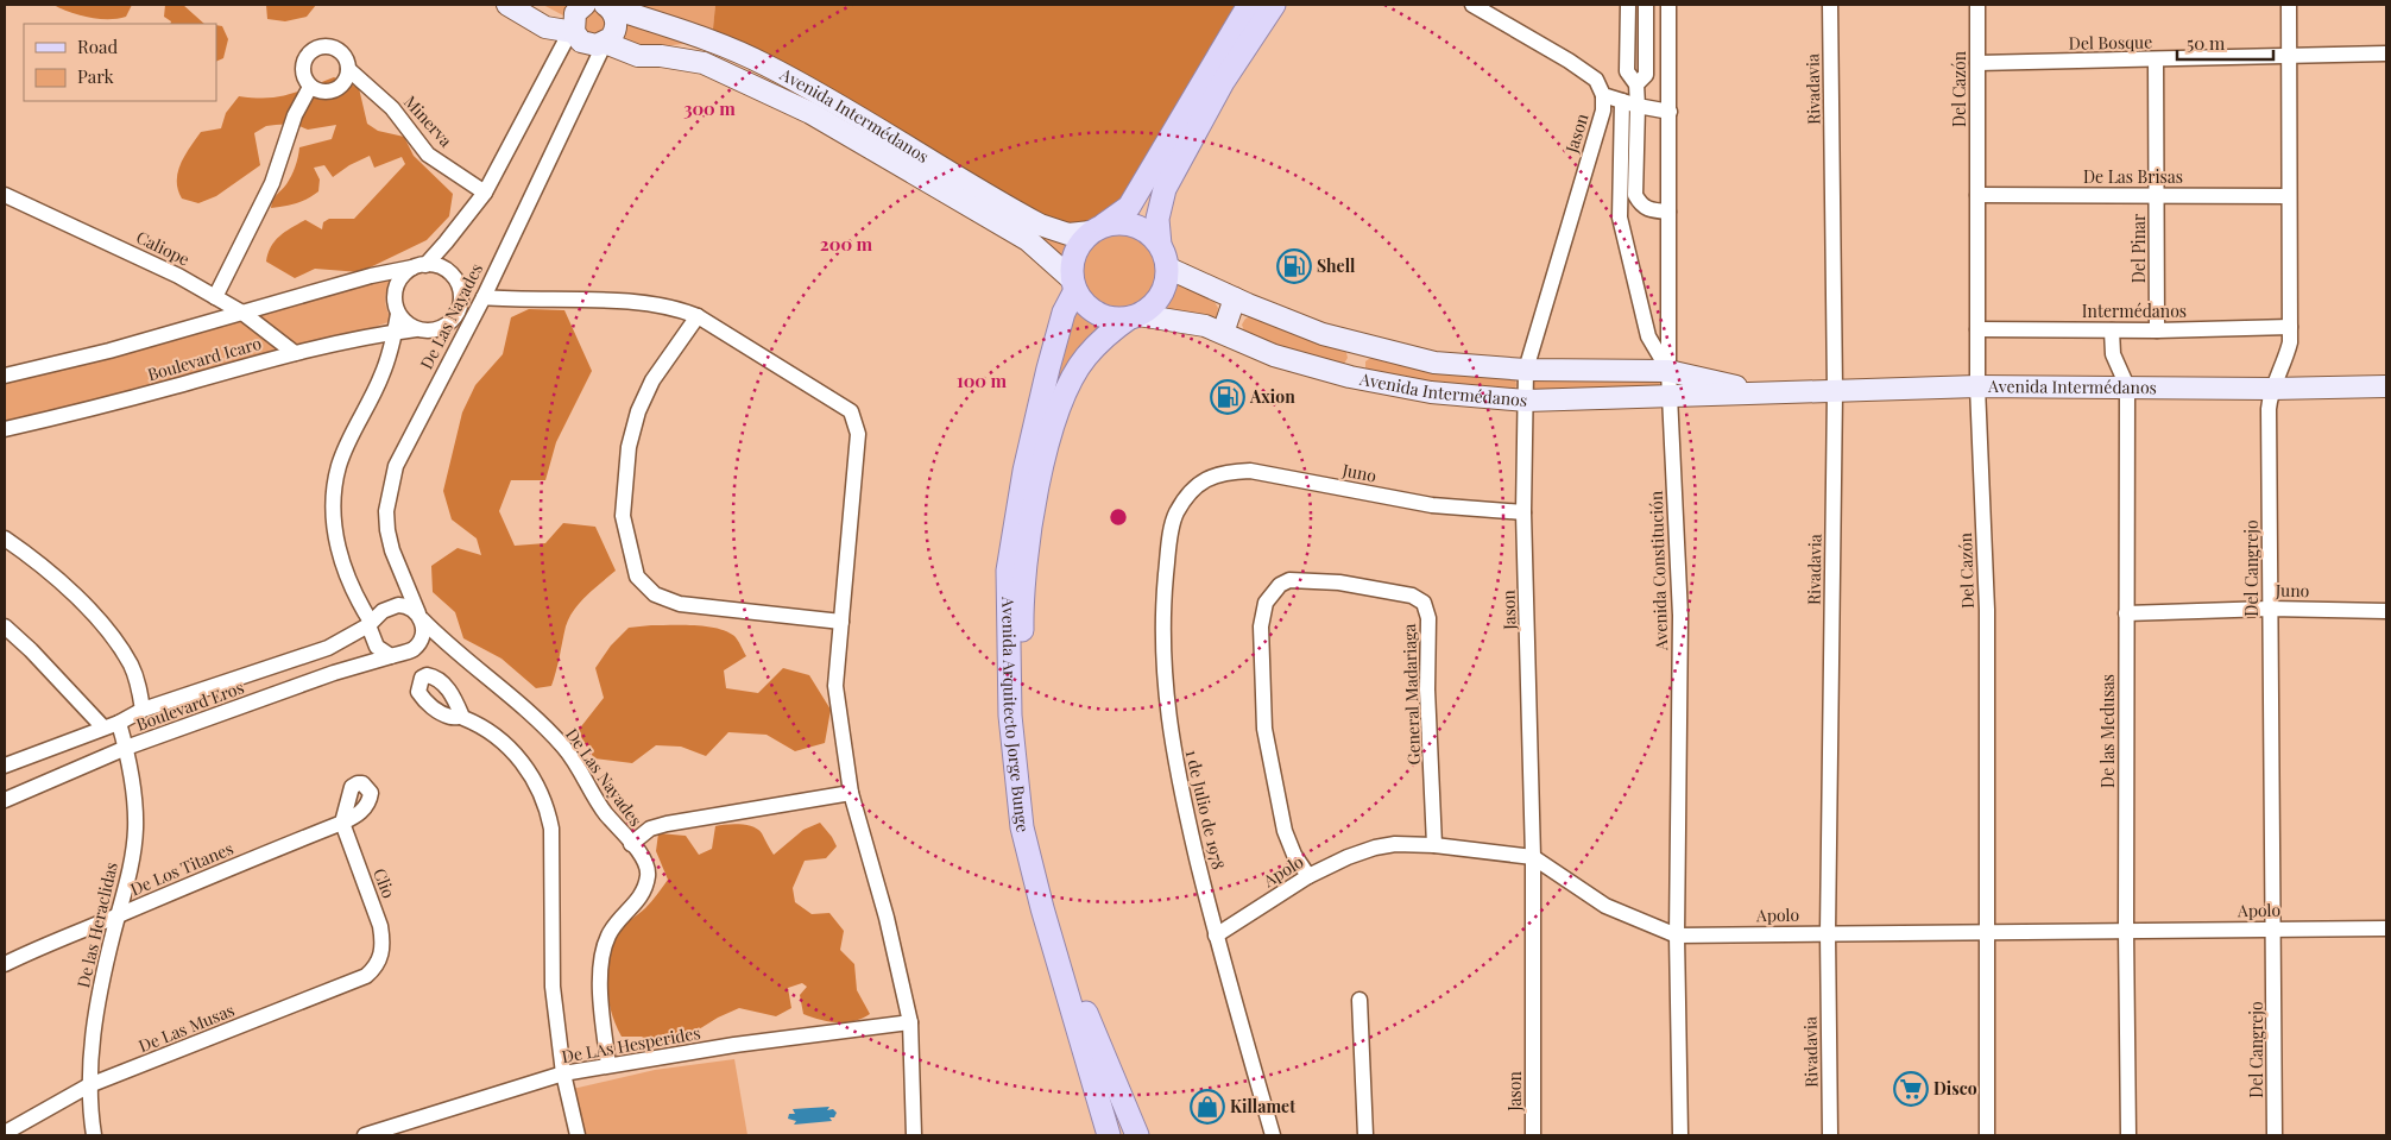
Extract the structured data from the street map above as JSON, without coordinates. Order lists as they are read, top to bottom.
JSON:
{
  "streets": {
    "main road": ["Avenida Intermédanos", "Avenida Arquitecto Jorge Bunge"],
    "street": [
      "Del Bosque",
      "Rivadavia",
      "Del Cazón",
      "Minerva",
      "Jason",
      "De Las Brisas",
      "Caliope",
      "Del Pinar",
      "Intermédanos",
      "De Las Nayades",
      "Boulevard Icaro",
      "Juno",
      "Del Cangrejo",
      "Avenida Constitución",
      "General Madariaga",
      "Boulevard Eros",
      "De las Medusas",
      "1 de Julio de 1978",
      "De Los Titanes",
      "Apolo",
      "Clio",
      "De las Heraclidas",
      "De Las Musas",
      "De LAs Hesperides"
    ]
  },
  "crossings": [
    ["Del Bosque", "Del Cazón"],
    ["Del Bosque", "Del Pinar"],
    ["Del Bosque", "Del Cangrejo"],
    ["Rivadavia", "Avenida Intermédanos"],
    ["Rivadavia", "Apolo"],
    ["Del Cazón", "Avenida Intermédanos"],
    ["Del Cazón", "De Las Brisas"],
    ["Del Cazón", "Intermédanos"],
    ["Del Cazón", "Apolo"],
    ["Avenida Intermédanos", "Jason"],
    ["Avenida Intermédanos", "Del Cangrejo"],
    ["Avenida Intermédanos", "Avenida Constitución"],
    ["Avenida Intermédanos", "Avenida Arquitecto Jorge Bunge"],
    ["Avenida Intermédanos", "De las Medusas"],
    ["Jason", "Juno"],
    ["Jason", "Apolo"],
    ["De Las Brisas", "Del Pinar"],
    ["De Las Brisas", "Del Cangrejo"],
    ["Caliope", "Boulevard Icaro"],
    ["Del Pinar", "Intermédanos"],
    ["Intermédanos", "Del Cangrejo"],
    ["Intermédanos", "De las Medusas"],
    ["De Las Nayades", "Boulevard Eros"],
    ["De Las Nayades", "De LAs Hesperides"],
    ["Juno", "Del Cangrejo"],
    ["Juno", "De las Medusas"],
    ["Juno", "1 de Julio de 1978"],
    ["Del Cangrejo", "Apolo"],
    ["Avenida Constitución", "Apolo"],
    ["General Madariaga", "Apolo"],
    ["Boulevard Eros", "De las Heraclidas"],
    ["De las Medusas", "Apolo"],
    ["1 de Julio de 1978", "Apolo"],
    ["De Los Titanes", "Clio"],
    ["De Los Titanes", "De las Heraclidas"],
    ["Clio", "De Las Musas"],
    ["De las Heraclidas", "De Las Musas"]
  ],
  "places": {
    "fuel station": ["Shell", "Axion"],
    "supermarket": ["Disco"],
    "shop": ["Killamet"]
  },
  "legend": ["Road", "Park"],
  "scale_bar": "50 m",
  "rings": ["300 m", "200 m", "100 m"]
}
